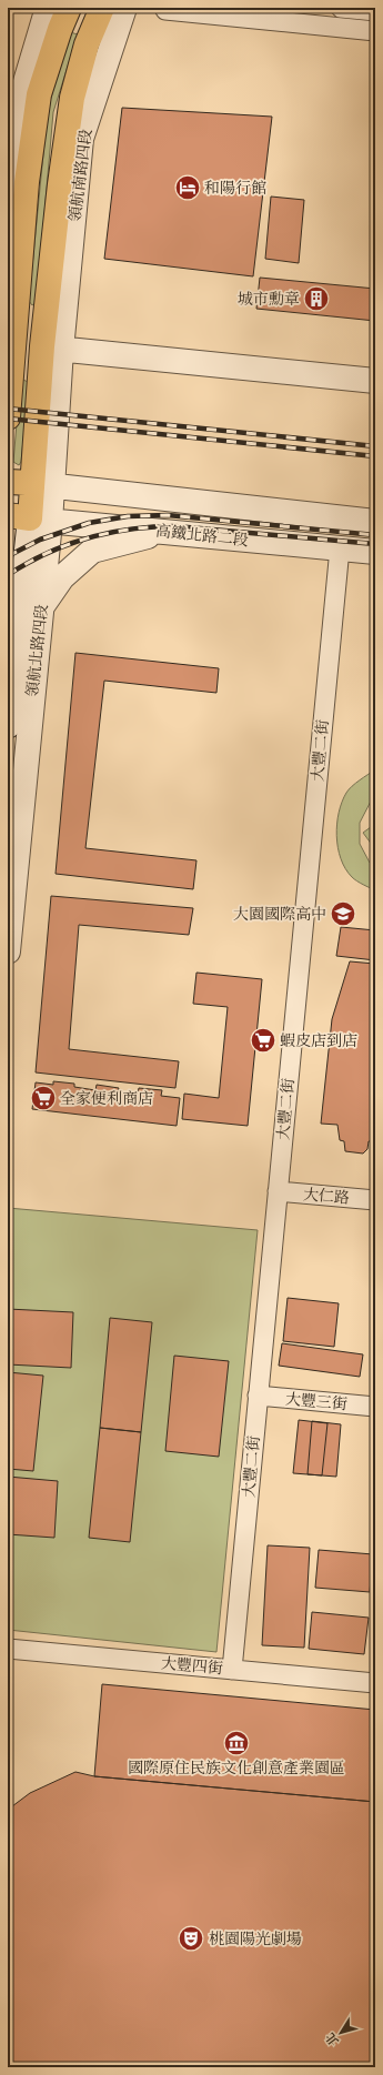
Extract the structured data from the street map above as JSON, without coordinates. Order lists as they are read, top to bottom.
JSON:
{
  "streets": {
    "main road": ["領航南路四段", "領航北路四段"],
    "street": [
      "高鐵北路二段",
      "大豐二街",
      "大仁路",
      "大豐三街",
      "大豐四街"
    ]
  },
  "crossings": [
    ["領航南路四段", "領航北路四段"],
    ["高鐵北路二段", "領航北路四段"],
    ["高鐵北路二段", "大豐二街"],
    ["大豐二街", "大仁路"],
    ["大豐二街", "大豐三街"],
    ["大豐二街", "大豐四街"]
  ],
  "places": {
    "hotel": ["和陽行館"],
    "building": ["城市勳章"],
    "school or university": ["大園國際高中"],
    "supermarket": ["蝦皮店到店", "全家便利商店"],
    "museum": ["國際原住民族文化創意產業園區"],
    "theatre": ["桃園陽光劇場"]
  },
  "north": "bottom left"
}
